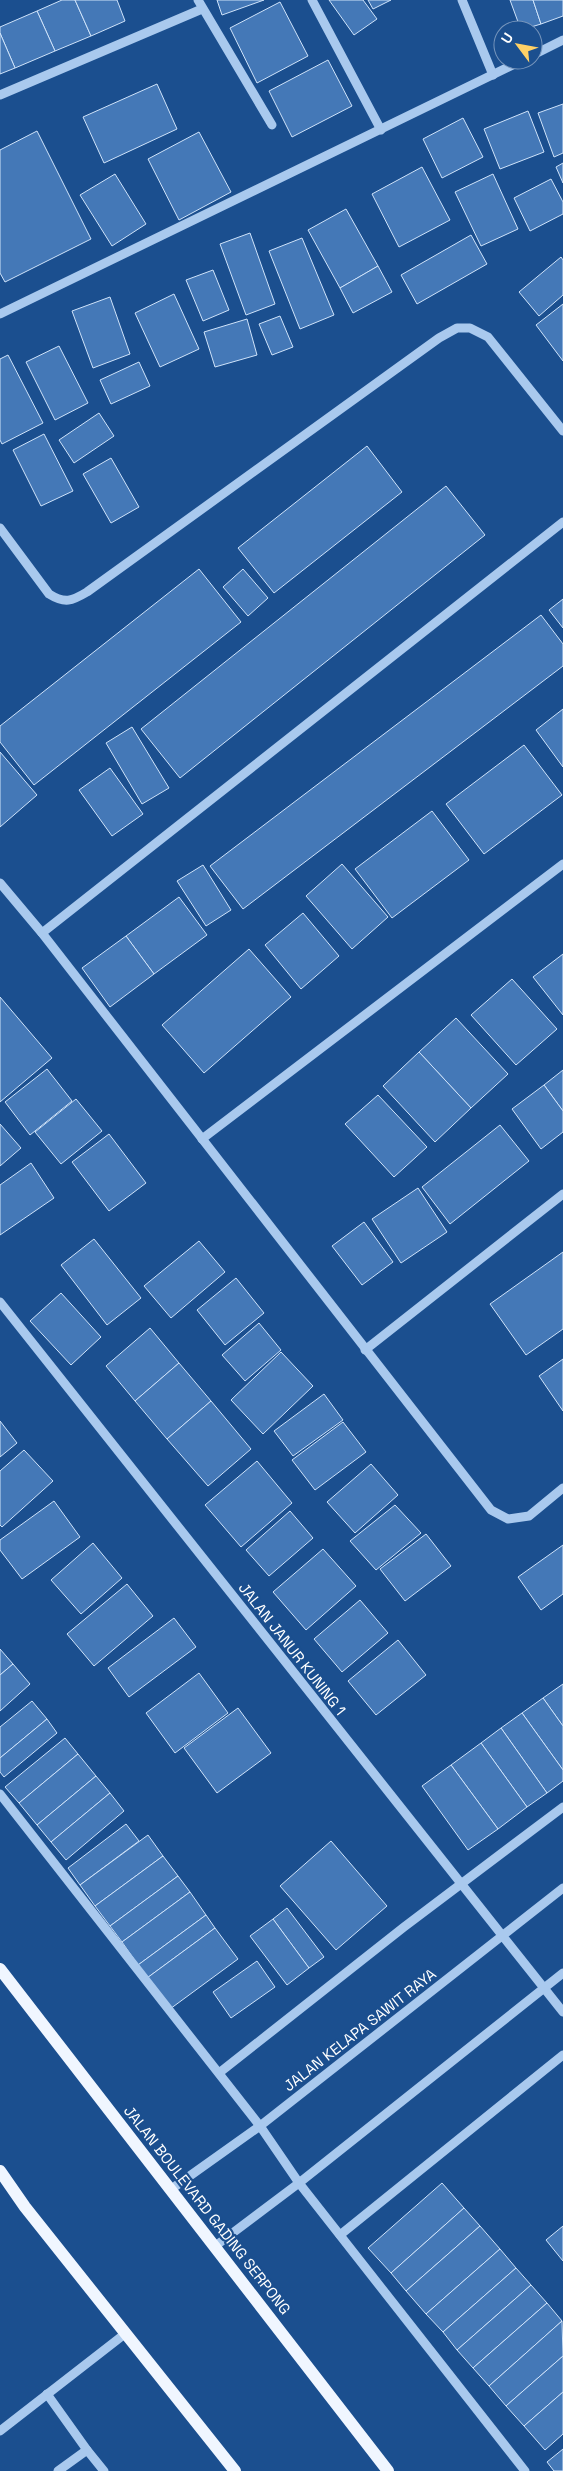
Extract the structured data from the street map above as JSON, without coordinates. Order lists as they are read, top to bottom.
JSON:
{
  "streets": {
    "main road": ["JALAN BOULEVARD GADING SERPONG"],
    "street": ["JALAN JANUR KUNING 1", "JALAN KELAPA SAWIT RAYA"]
  },
  "crossings": [
    ["JALAN JANUR KUNING 1", "JALAN KELAPA SAWIT RAYA"],
    ["JALAN KELAPA SAWIT RAYA", "JALAN BOULEVARD GADING SERPONG"]
  ],
  "north": "top left"
}
